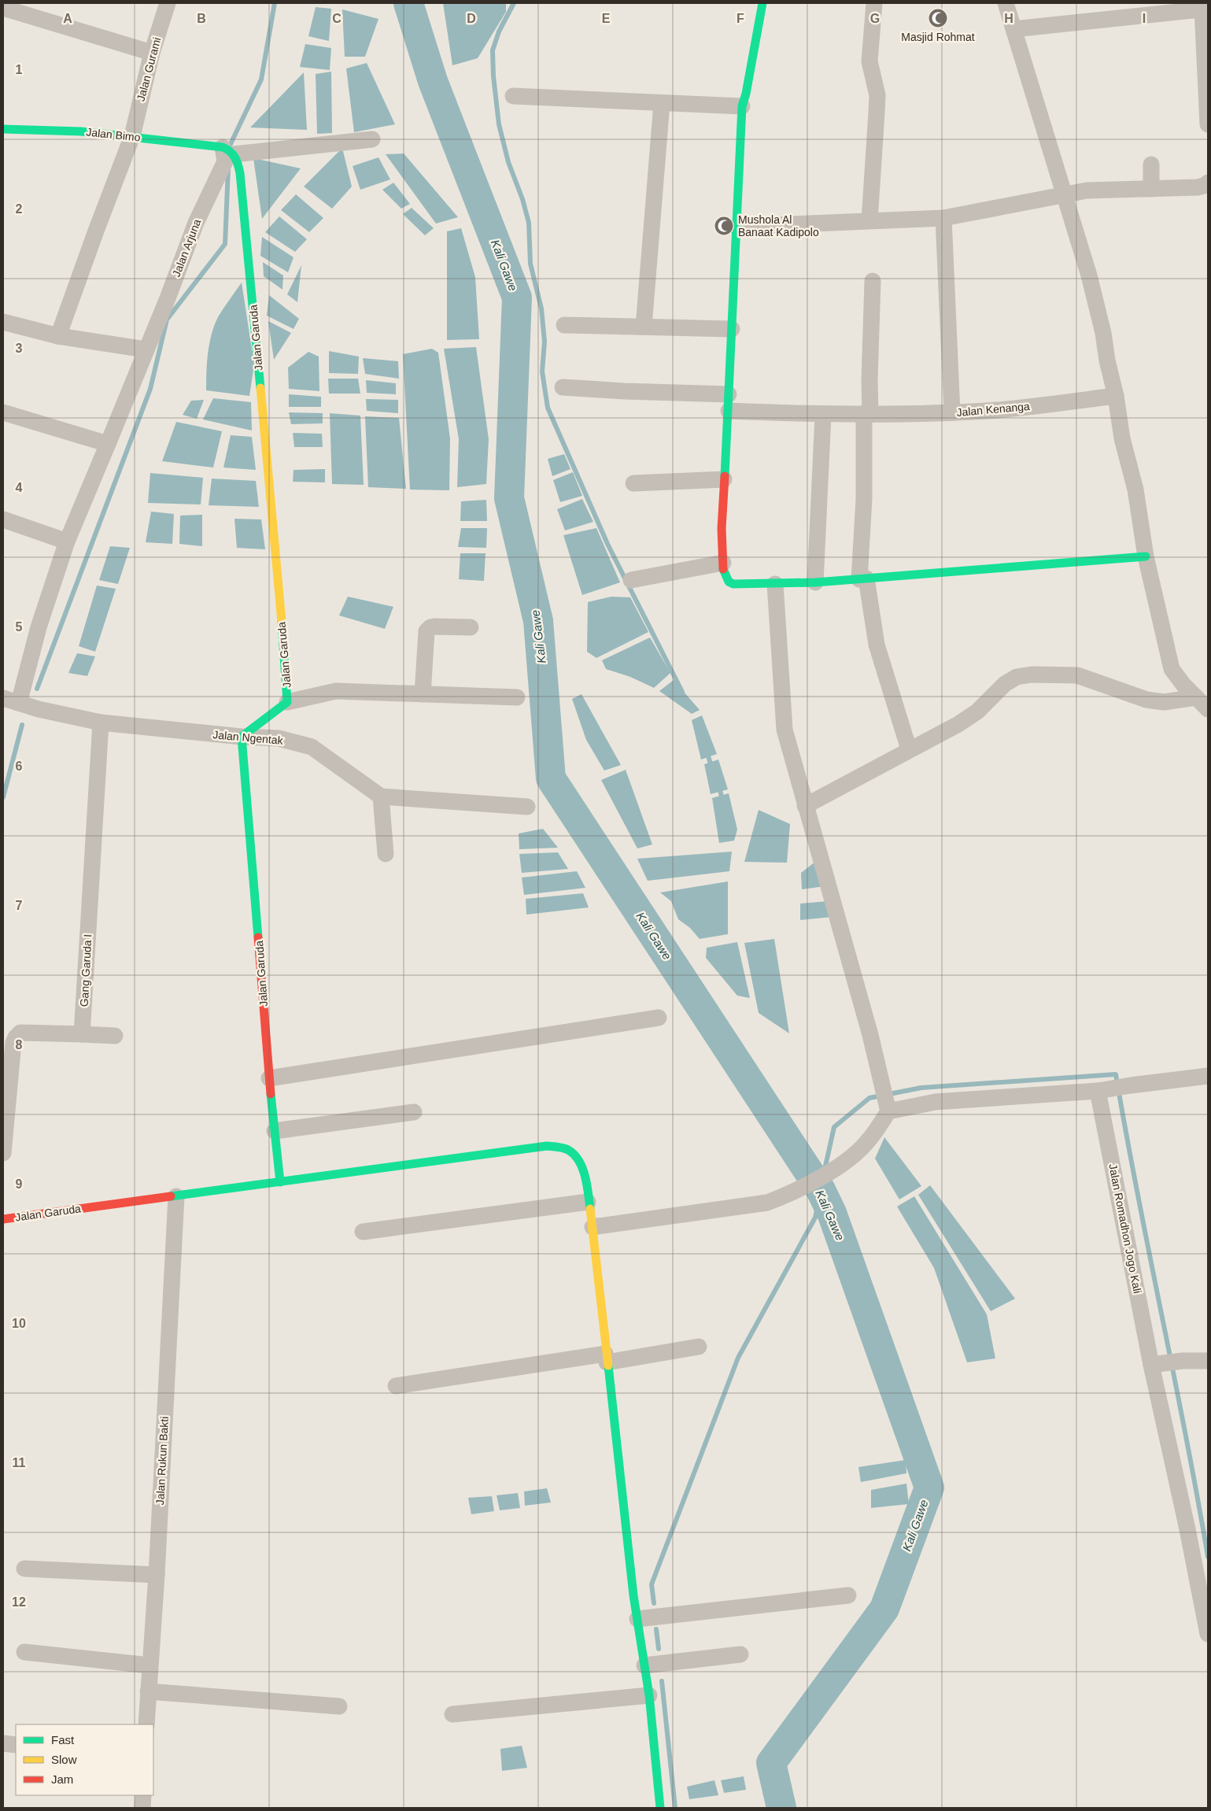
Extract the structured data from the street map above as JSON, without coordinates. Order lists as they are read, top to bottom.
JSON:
{
  "streets": {
    "street": [
      "Jalan Gurami",
      "Jalan Bimo",
      "Jalan Arjuna",
      "Jalan Garuda",
      "Jalan Kenanga",
      "Jalan Ngentak",
      "Gang Garuda I",
      "Jalan Romadhon Jogo Kali",
      "Jalan Rukun Bakti"
    ]
  },
  "crossings": [
    ["Jalan Gurami", "Jalan Bimo"],
    ["Jalan Bimo", "Jalan Arjuna"],
    ["Jalan Bimo", "Jalan Garuda"],
    ["Jalan Arjuna", "Jalan Garuda"],
    ["Jalan Arjuna", "Jalan Ngentak"],
    ["Jalan Garuda", "Jalan Ngentak"],
    ["Jalan Garuda", "Jalan Rukun Bakti"],
    ["Jalan Ngentak", "Gang Garuda I"]
  ],
  "water": ["Kali Gawe"],
  "places": {
    "mosque": ["Masjid Rohmat", "Mushola Al Banaat Kadipolo"]
  },
  "legend": ["Fast", "Slow", "Jam"],
  "grid": {
    "columns": [
      "A",
      "B",
      "C",
      "D",
      "E",
      "F",
      "G",
      "H",
      "I"
    ],
    "rows": [
      "1",
      "2",
      "3",
      "4",
      "5",
      "6",
      "7",
      "8",
      "9",
      "10",
      "11",
      "12"
    ]
  }
}
